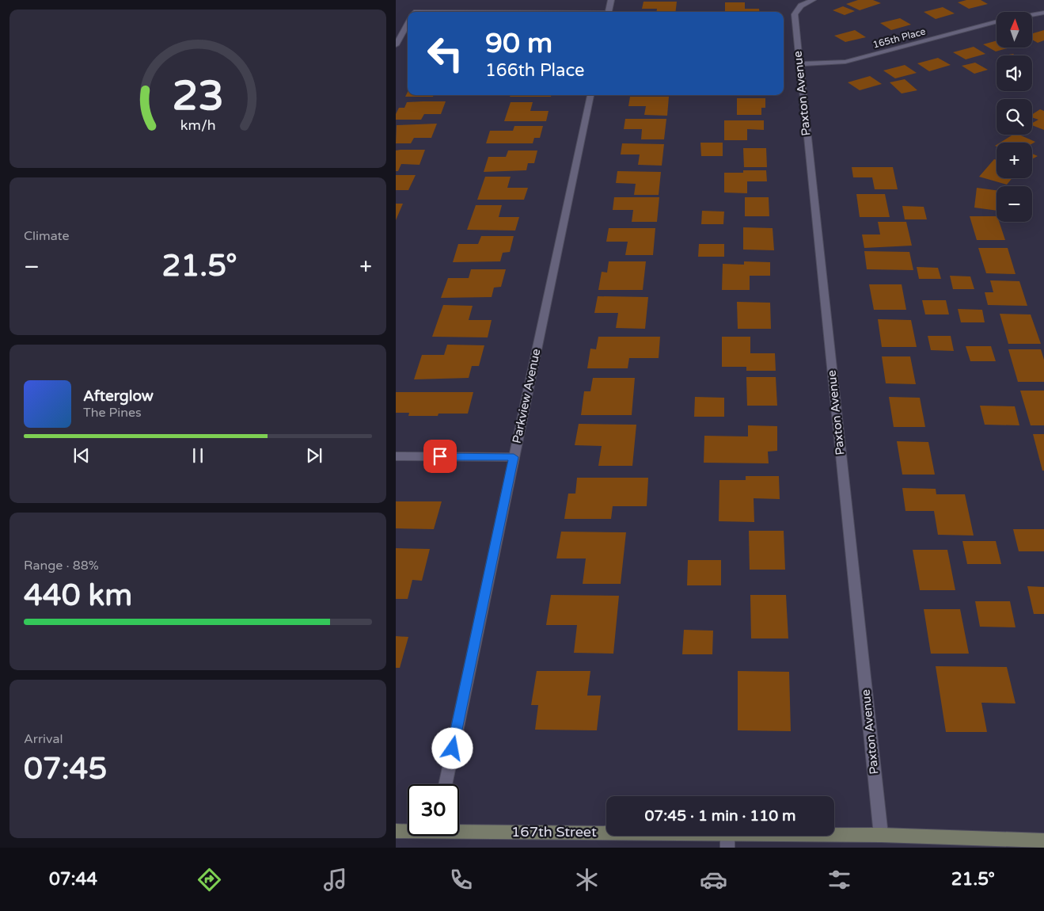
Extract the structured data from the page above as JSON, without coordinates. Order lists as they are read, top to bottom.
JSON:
{
  "streets": {
    "street": [
      "165th Place",
      "Paxton Avenue",
      "Parkview Avenue",
      "167th Street"
    ]
  },
  "crossings": [
    ["165th Place", "Paxton Avenue"],
    ["Paxton Avenue", "167th Street"]
  ],
  "north": "top",
  "page": {
    "map_buttons": ["+", "−"],
    "turn": ["90 m", "166th Place"],
    "tile": [
      "Climate",
      ["Range · 88%", "440 km"],
      ["Arrival", "07:45"]
    ],
    "heat": ["−", "21.5°", "+"],
    "song": ["Afterglow", "The Pines"],
    "limit": "30",
    "trip": "07:45 · 1 min · 110 m",
    "tabs": ["07:44", "21.5°"],
    "gauge": ["23", "km/h"]
  }
}
